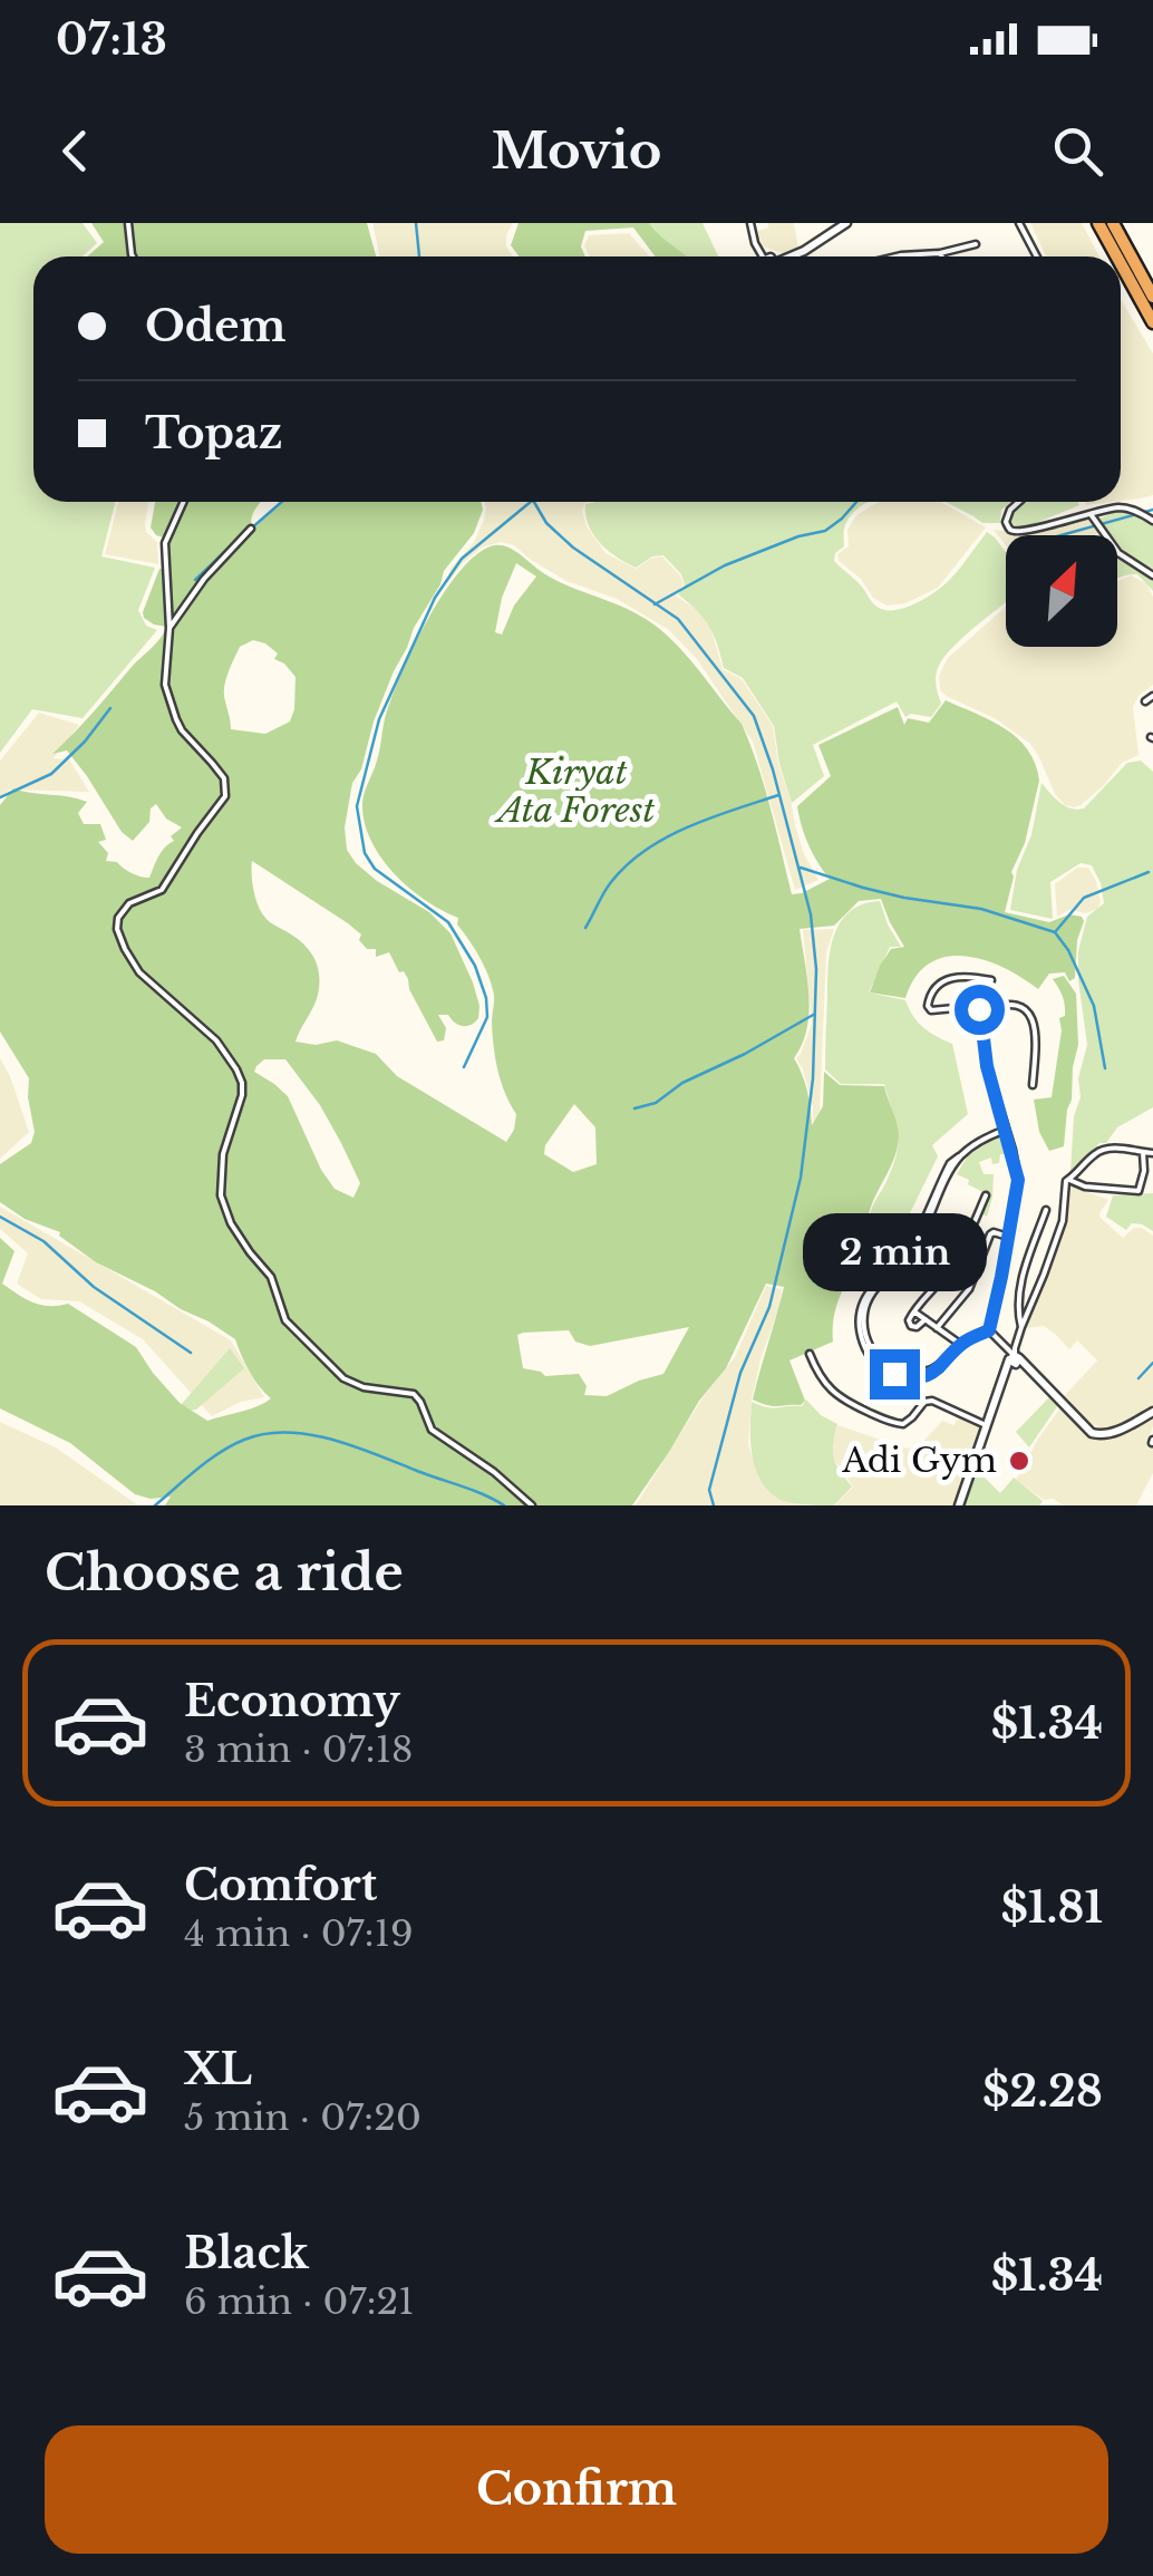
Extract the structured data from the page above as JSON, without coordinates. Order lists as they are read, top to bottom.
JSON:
{
  "parks": ["Kiryat Ata Forest"],
  "places": ["Adi Gym"],
  "north": "top right",
  "page": {
    "status": "07:13",
    "header": "Movio",
    "banner": ["Odem", "Topaz"],
    "bubble": "2 min",
    "heading": "Choose a ride",
    "list": [
      {
        "name": "Economy",
        "note": "3 min · 07:18",
        "value": "$1.34"
      },
      {
        "name": "Comfort",
        "note": "4 min · 07:19",
        "value": "$1.81"
      },
      {
        "name": "XL",
        "note": "5 min · 07:20",
        "value": "$2.28"
      },
      {
        "name": "Black",
        "note": "6 min · 07:21",
        "value": "$1.34"
      }
    ],
    "buttons": "Confirm"
  }
}
